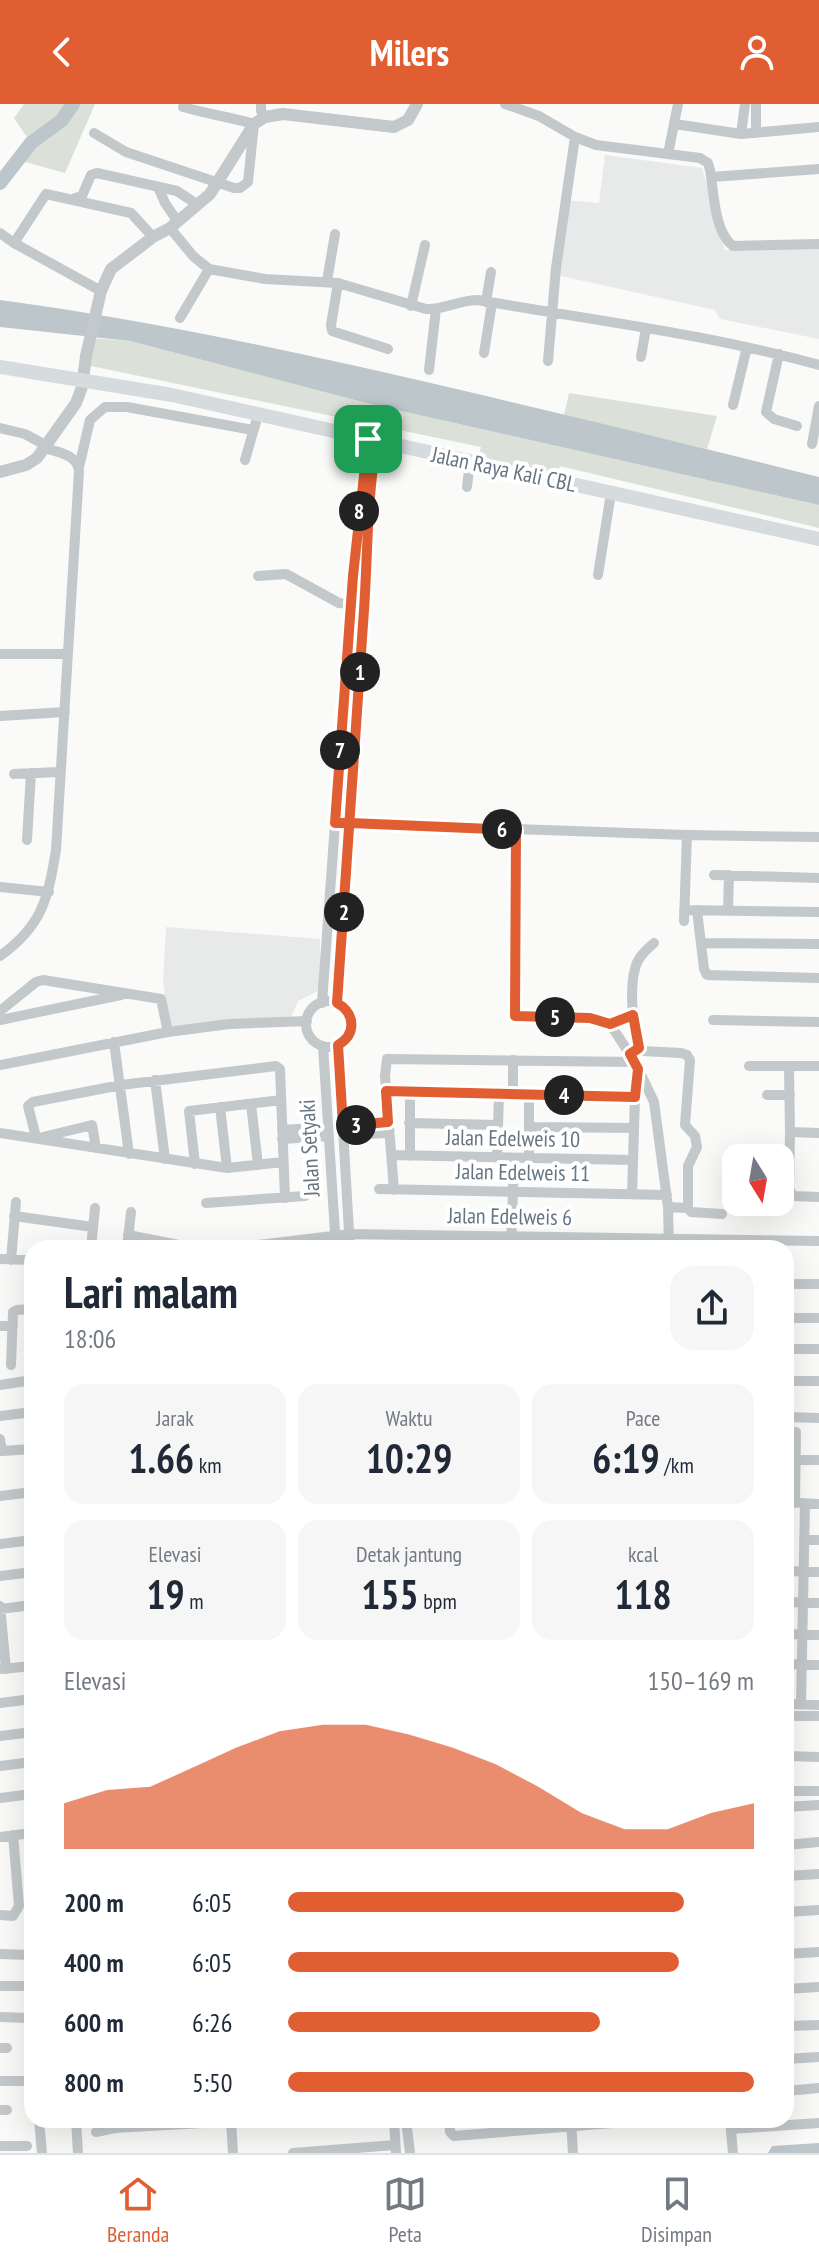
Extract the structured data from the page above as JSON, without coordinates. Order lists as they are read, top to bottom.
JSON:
{
  "streets": {
    "main road": ["Jalan Raya Kali CBL"],
    "street": [
      "Jalan Edelweis 10",
      "Jalan Setyaki",
      "Jalan Edelweis 11",
      "Jalan Edelweis 6"
    ]
  },
  "crossings": [
    ["Jalan Setyaki", "Jalan Edelweis 6"]
  ],
  "north": "bottom",
  "page": {
    "header": "Milers",
    "pins": [
      "8",
      "1",
      "7",
      "6",
      "2",
      "5",
      "4",
      "3"
    ],
    "heading": ["Lari malam", "18:06"],
    "stats": [
      ["Jarak", "1.66 km"],
      ["Waktu", "10:29"],
      ["Pace", "6:19 /km"],
      ["Elevasi", "19 m"],
      ["Detak jantung", "155 bpm"],
      ["kcal", "118"]
    ],
    "chart": ["Elevasi", "150–169 m"],
    "list": [
      {
        "name": "200 m",
        "note": "6:05"
      },
      {
        "name": "400 m",
        "note": "6:05"
      },
      {
        "name": "600 m",
        "note": "6:26"
      },
      {
        "name": "800 m",
        "note": "5:50"
      }
    ],
    "tabs": ["Beranda", "Peta", "Disimpan"]
  }
}
